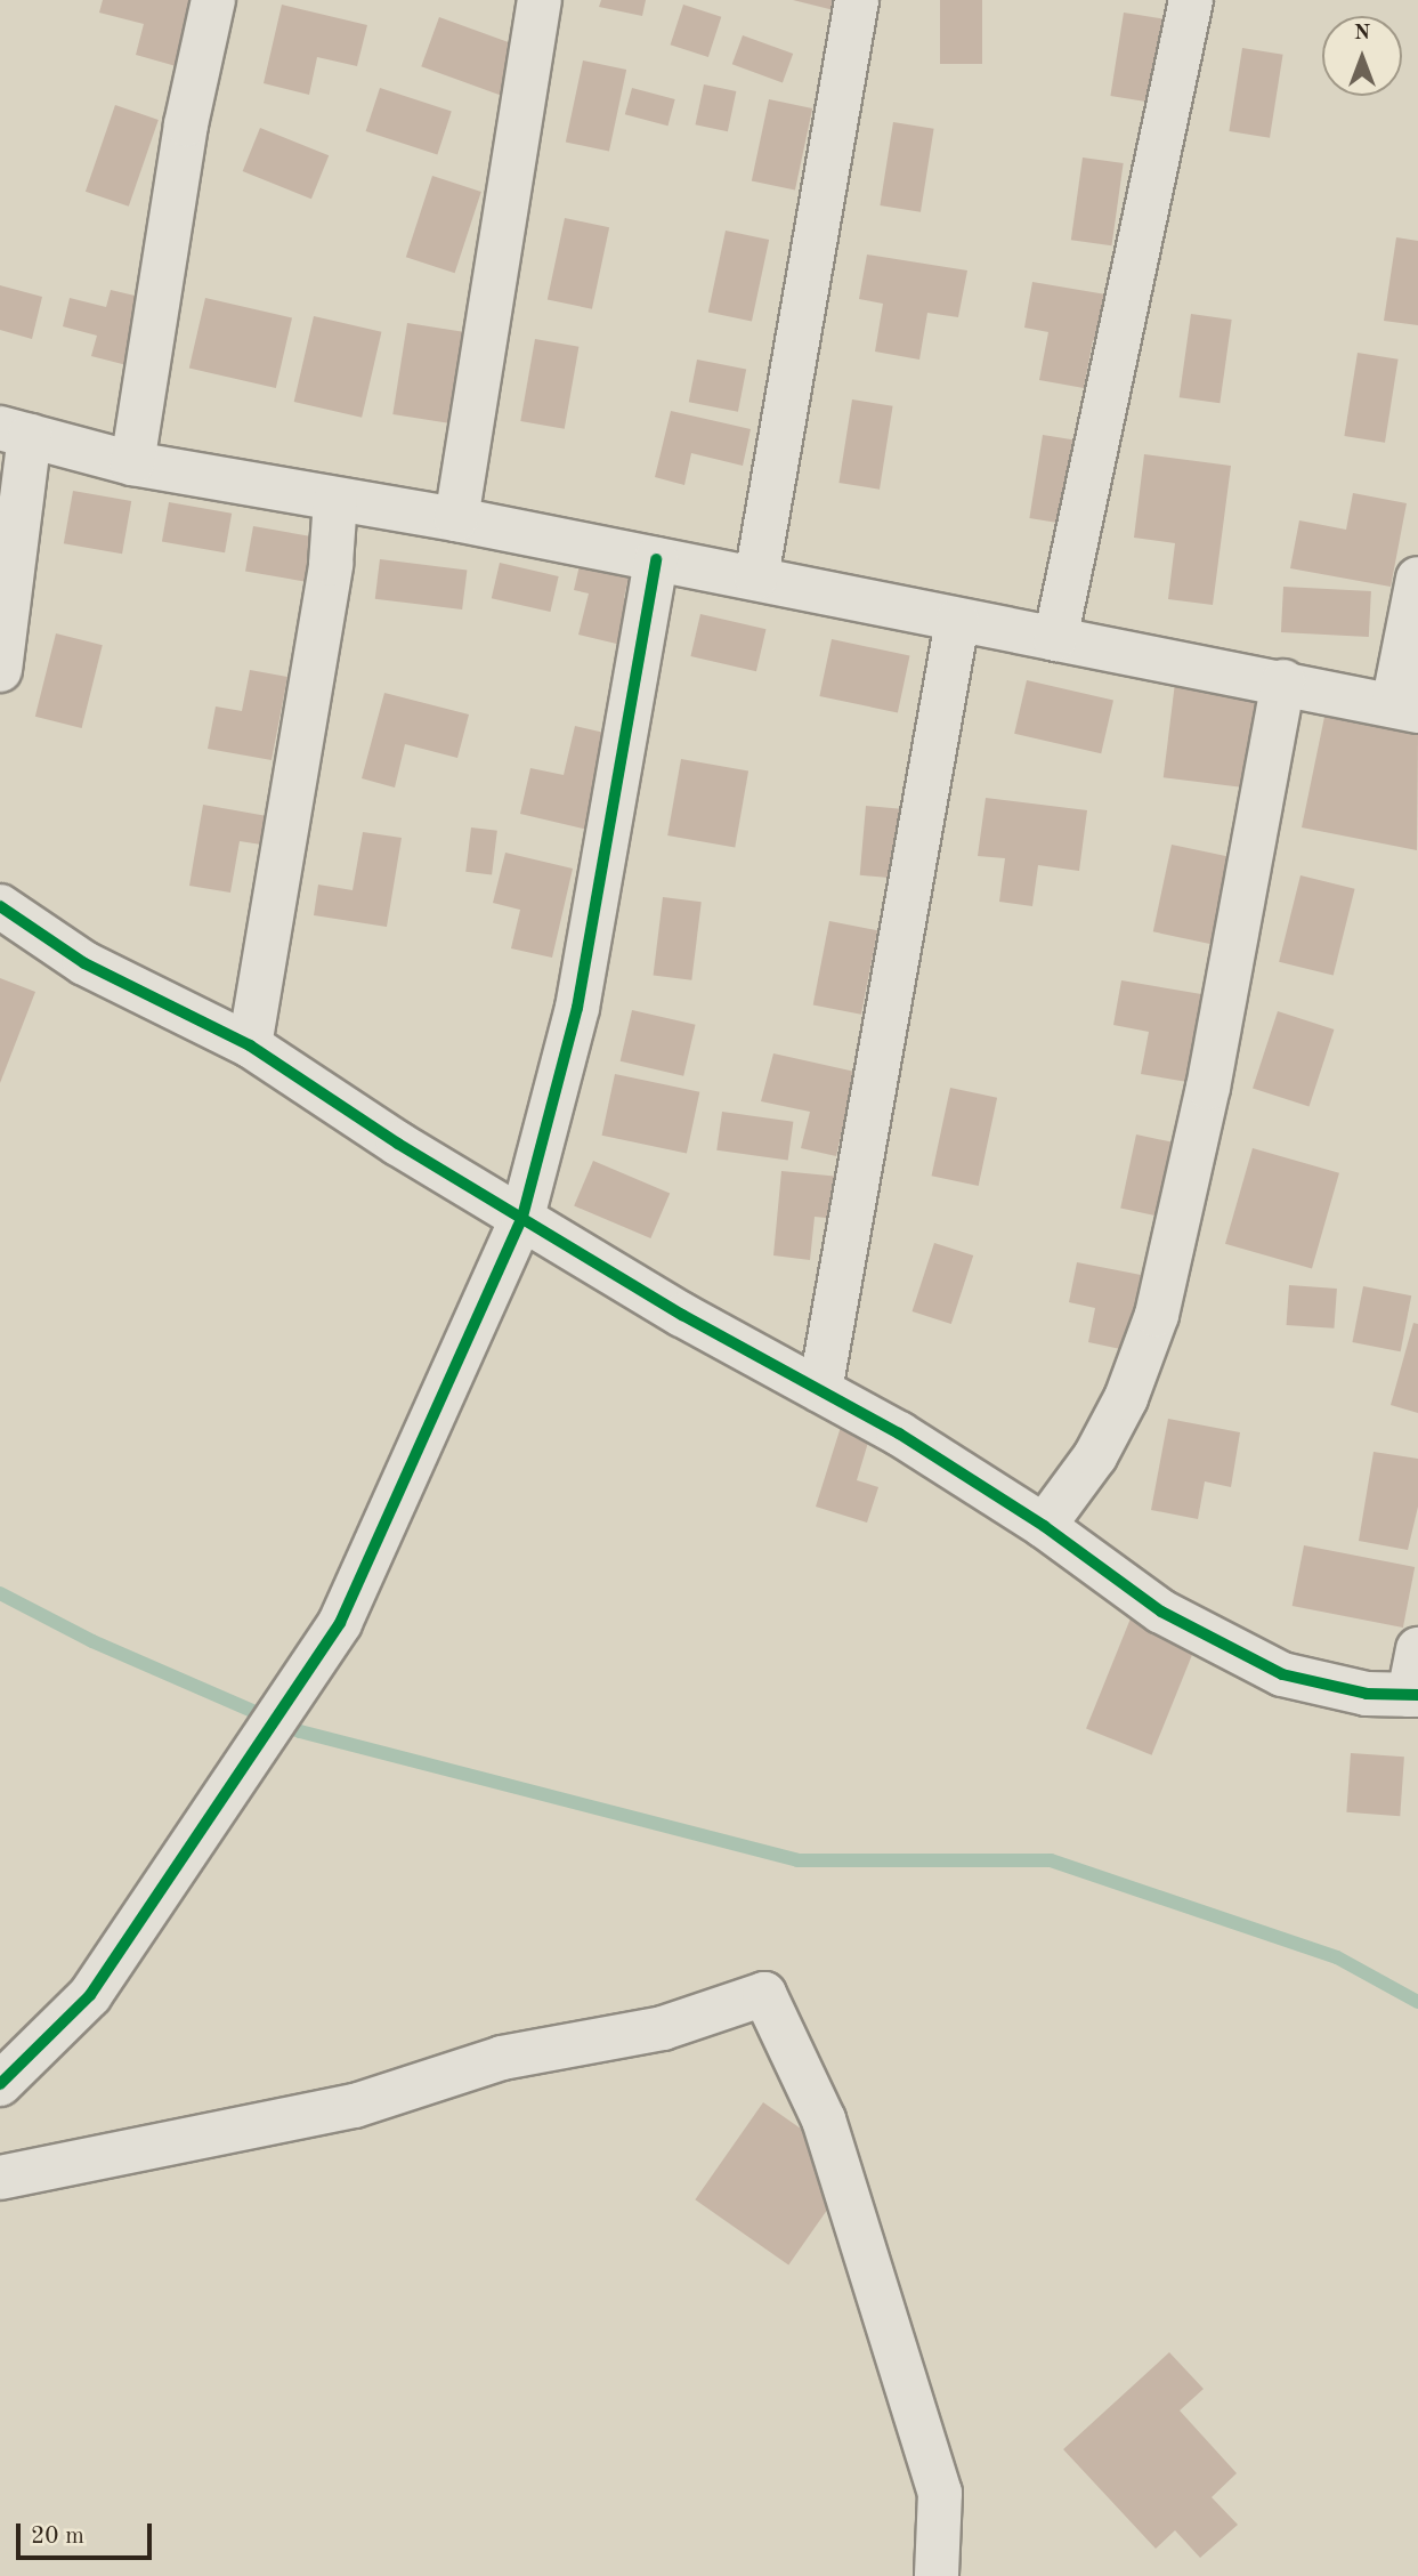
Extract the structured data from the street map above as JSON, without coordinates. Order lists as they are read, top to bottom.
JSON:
{
  "scale_bar": "20 m",
  "north": "top"
}
